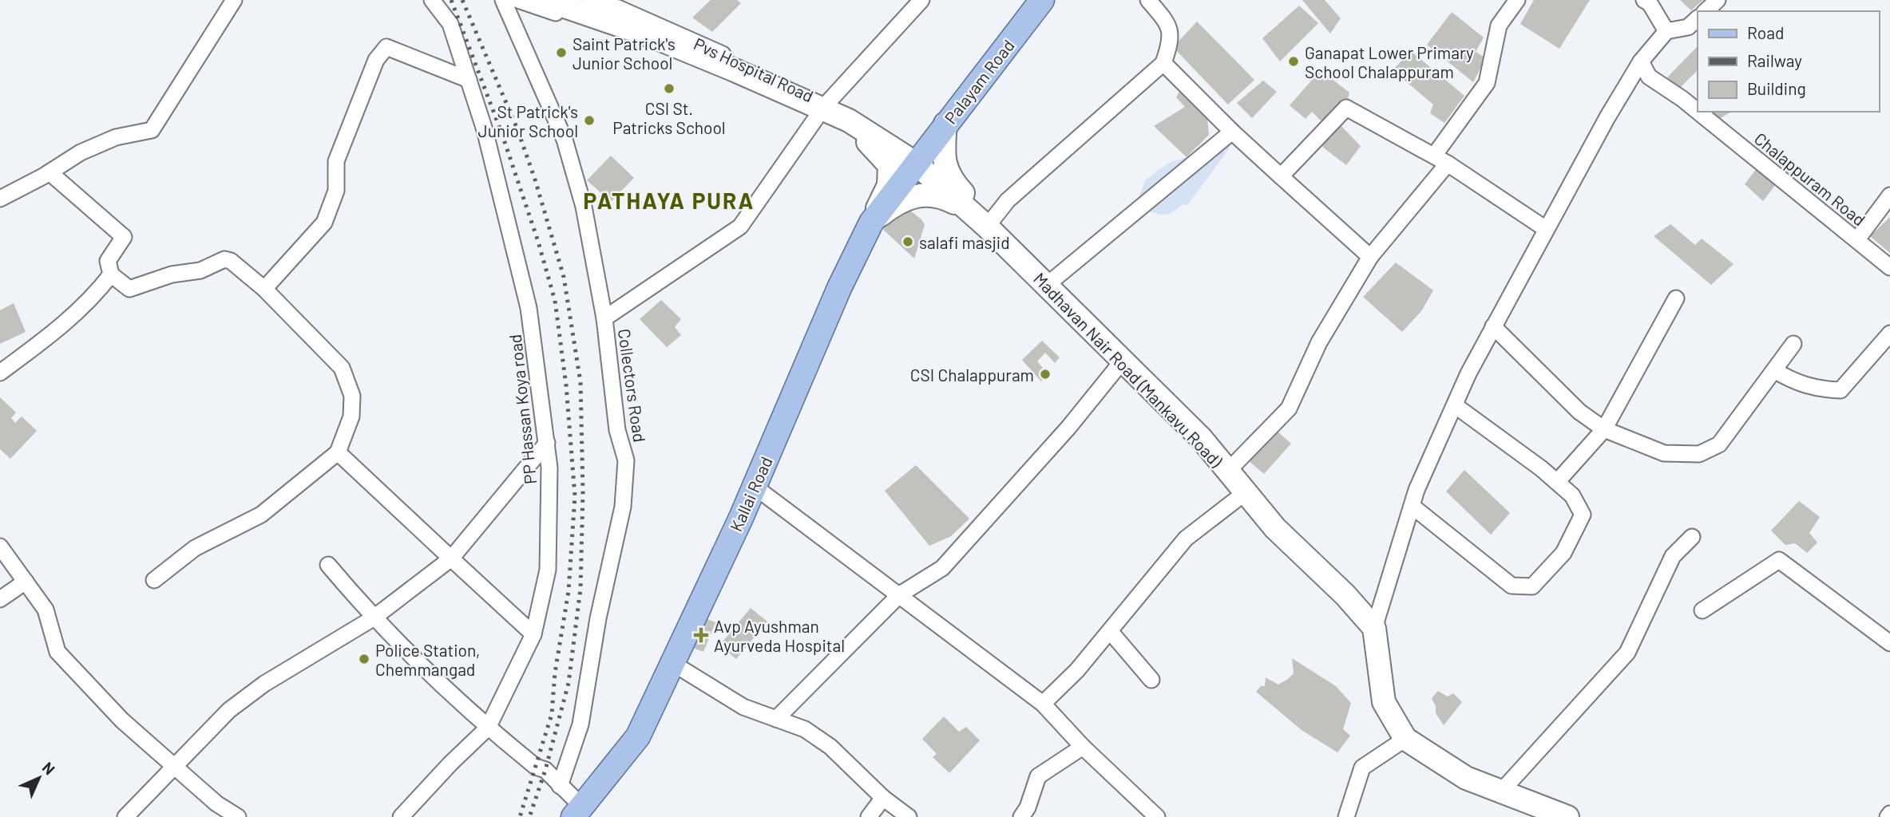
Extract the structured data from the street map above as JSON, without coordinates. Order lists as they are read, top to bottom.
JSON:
{
  "streets": {
    "main road": ["Palayam Road", "Madhavan Nair Road (Mankavu Road)", "Kallai Road"],
    "street": [
      "Pvs Hospital Road",
      "Chalappuram Road",
      "Collectors Road",
      "PP Hassan Koya road"
    ]
  },
  "crossings": [
    ["Pvs Hospital Road", "Madhavan Nair Road (Mankavu Road)"],
    ["Palayam Road", "Madhavan Nair Road (Mankavu Road)"],
    ["Palayam Road", "Kallai Road"],
    ["Madhavan Nair Road (Mankavu Road)", "Kallai Road"]
  ],
  "districts": ["PATHAYA PURA"],
  "places": {
    "other": [
      "Saint Patrick's Junior School",
      "Ganapat Lower Primary School Chalappuram",
      "CSI St. Patricks School",
      "St Patrick's Junior School",
      "salafi masjid",
      "CSI Chalappuram",
      "Police Station, Chemmangad"
    ],
    "health": ["Avp Ayushman Ayurveda Hospital"]
  },
  "legend": ["Road", "Railway", "Building"],
  "north": "top right"
}
